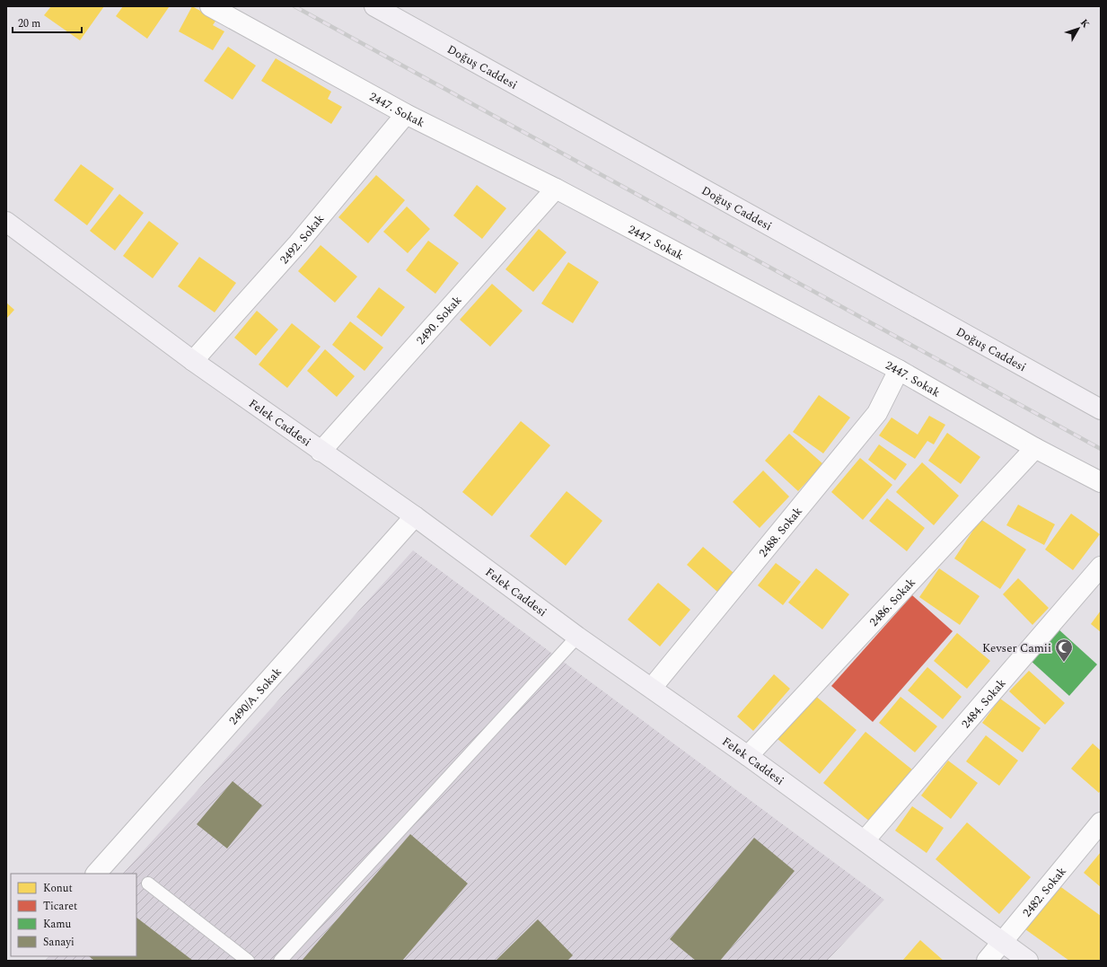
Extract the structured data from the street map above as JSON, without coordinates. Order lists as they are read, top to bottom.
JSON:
{
  "streets": {
    "main road": ["Doğuş Caddesi", "Felek Caddesi"],
    "street": [
      "2447. Sokak",
      "2492. Sokak",
      "2490. Sokak",
      "2488. Sokak",
      "2486. Sokak",
      "2490/A. Sokak",
      "2484. Sokak",
      "2482. Sokak"
    ]
  },
  "crossings": [
    ["2447. Sokak", "2492. Sokak"],
    ["2447. Sokak", "2490. Sokak"],
    ["2447. Sokak", "2488. Sokak"],
    ["2447. Sokak", "2486. Sokak"],
    ["2492. Sokak", "Felek Caddesi"],
    ["2490. Sokak", "Felek Caddesi"],
    ["Felek Caddesi", "2488. Sokak"],
    ["Felek Caddesi", "2486. Sokak"],
    ["Felek Caddesi", "2490/A. Sokak"],
    ["Felek Caddesi", "2484. Sokak"],
    ["Felek Caddesi", "2482. Sokak"]
  ],
  "places": {
    "mosque": ["Kevser Camii"]
  },
  "legend": [
    "Konut",
    "Ticaret",
    "Kamu",
    "Sanayi"
  ],
  "scale_bar": "20 m",
  "north": "top right"
}
